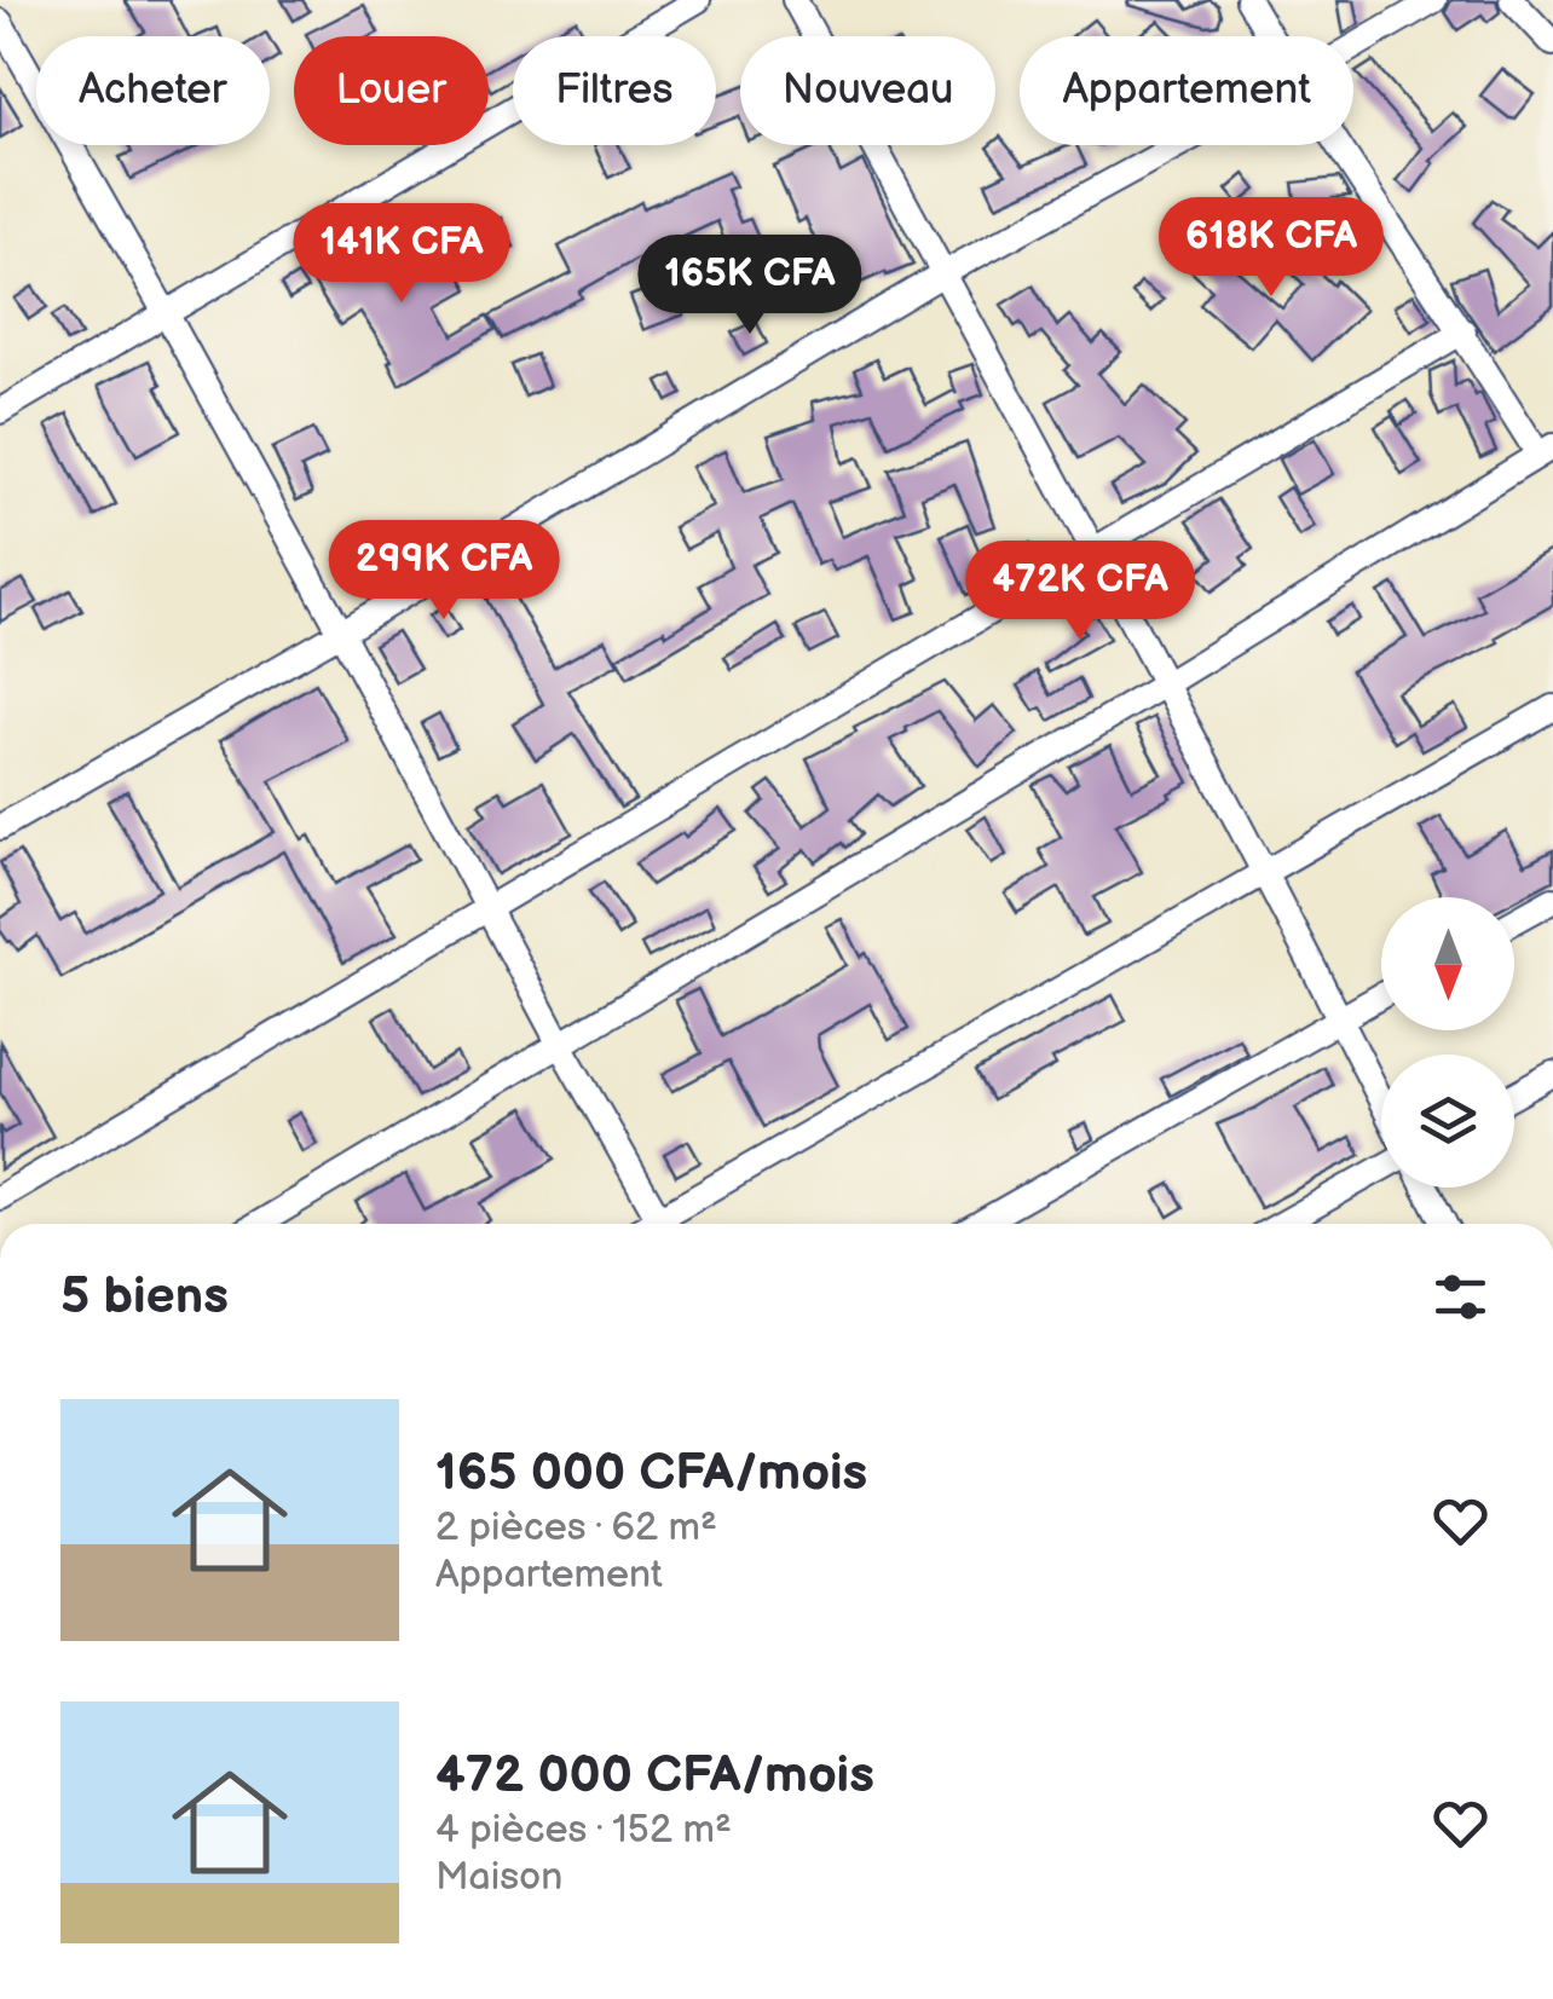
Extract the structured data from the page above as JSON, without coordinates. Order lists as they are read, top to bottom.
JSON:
{
  "north": "bottom",
  "page": {
    "chip": [
      "Acheter",
      "Louer",
      "Filtres",
      "Nouveau",
      "Appartement"
    ],
    "price": [
      "618K CFA",
      "141K CFA",
      "165K CFA",
      "299K CFA",
      "472K CFA"
    ],
    "heading": "5 biens",
    "list": [
      {
        "name": "165 000 CFA/mois",
        "note": "2 pièces · 62 m² · Appartement"
      },
      {
        "name": "472 000 CFA/mois",
        "note": "4 pièces · 152 m² · Maison"
      }
    ]
  }
}
